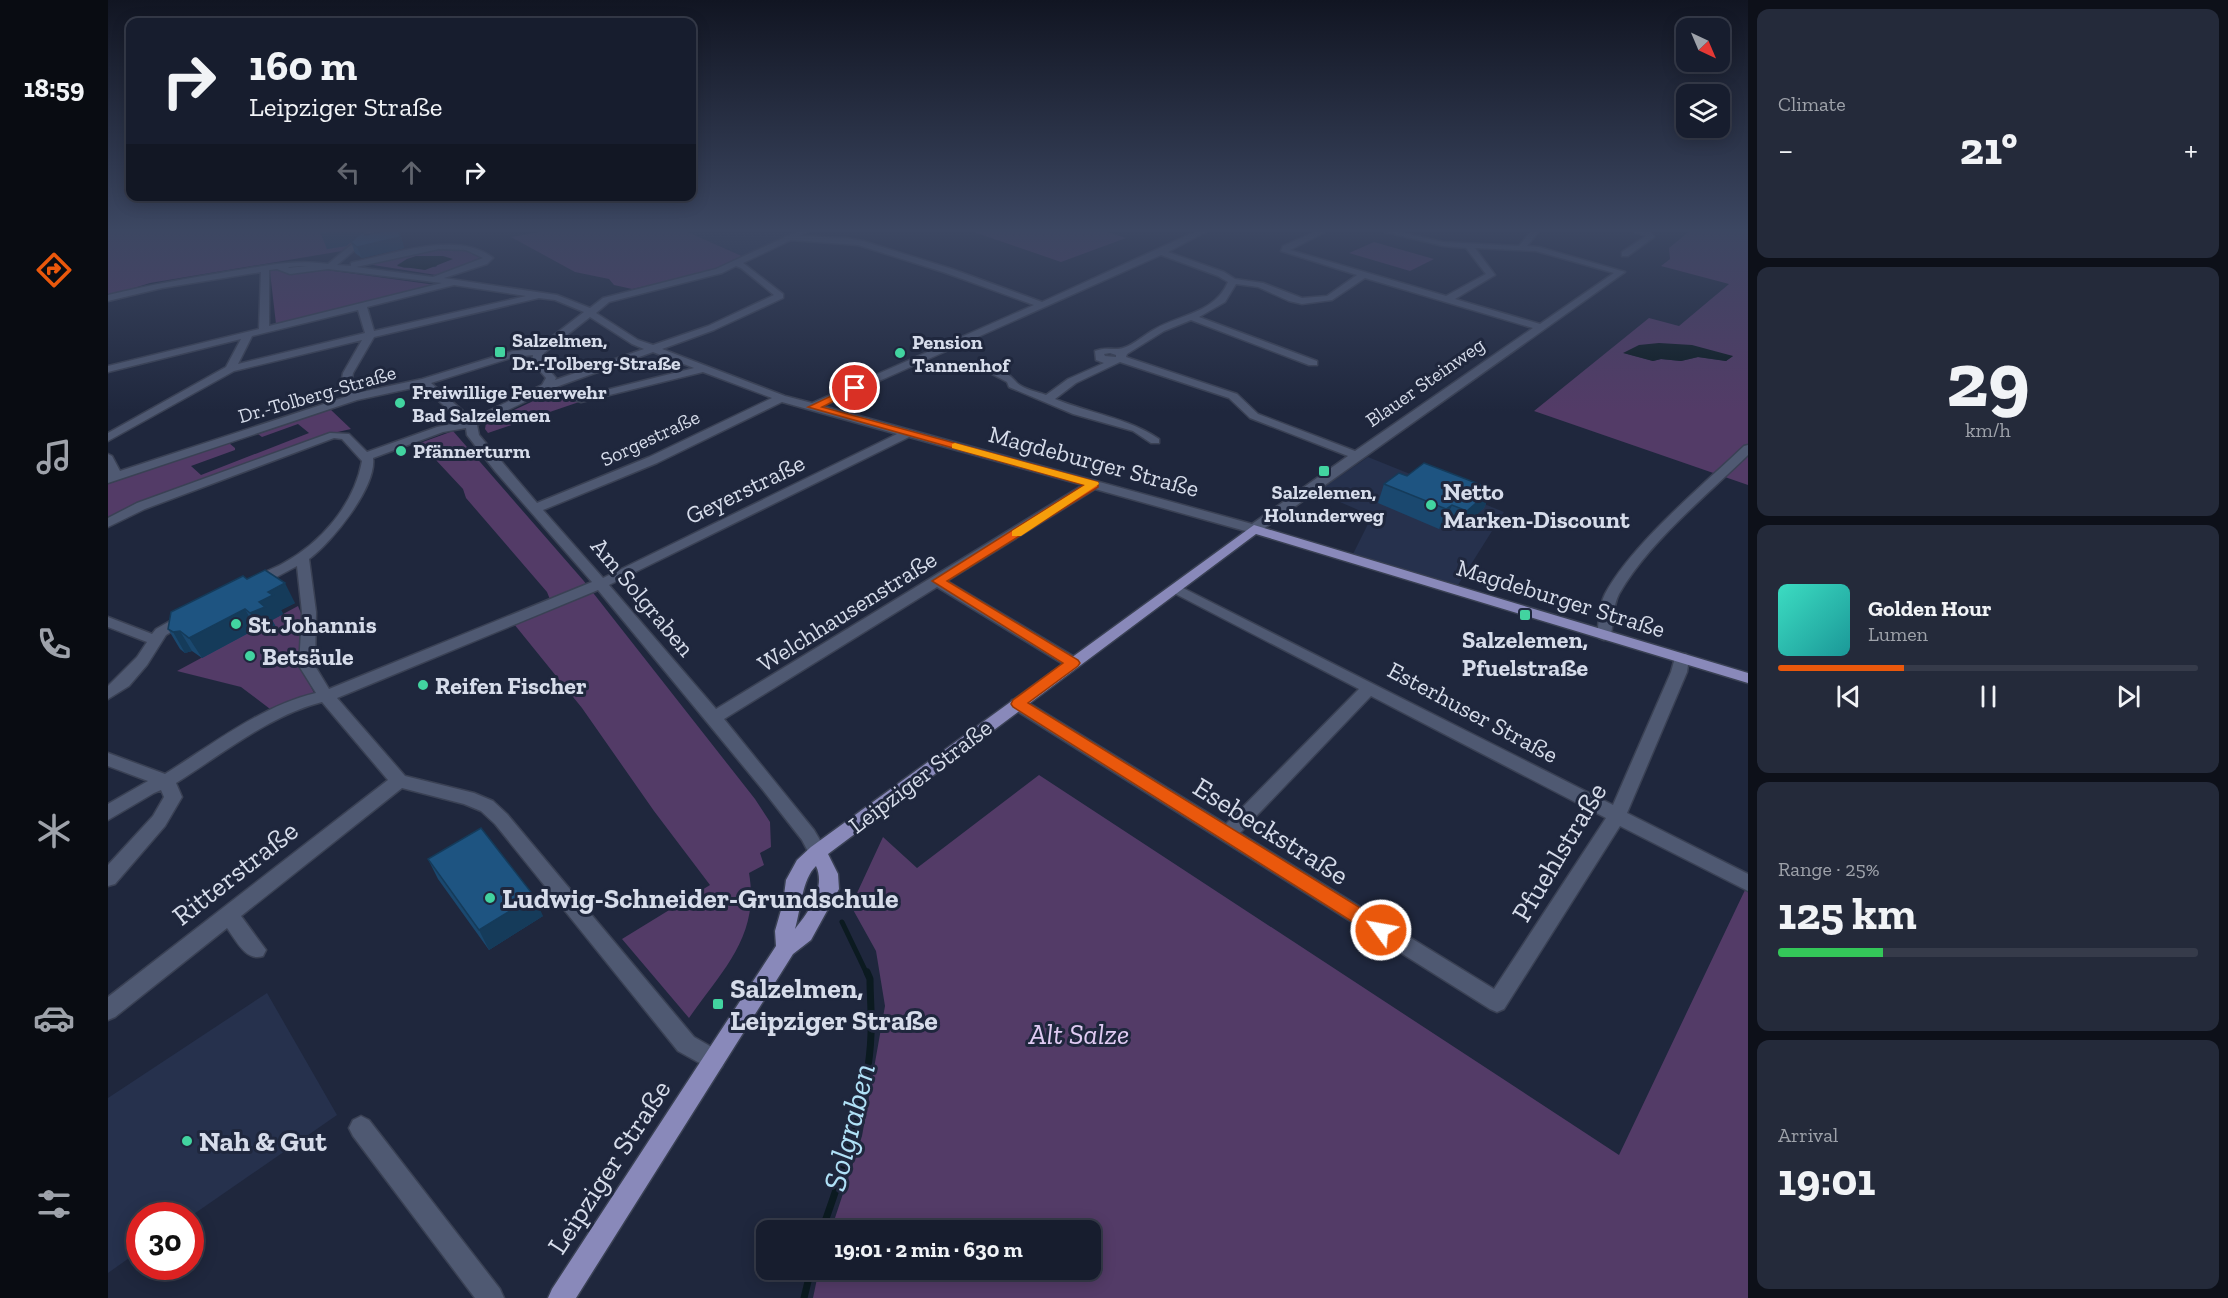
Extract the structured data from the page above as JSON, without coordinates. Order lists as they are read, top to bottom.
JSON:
{
  "streets": {
    "main road": ["Magdeburger Straße", "Leipziger Straße"],
    "street": [
      "Blauer Steinweg",
      "Dr.-Tolberg-Straße",
      "Sorgestraße",
      "Geyerstraße",
      "Am Solgraben",
      "Welchhausenstraße",
      "Esterhuser Straße",
      "Esebeckstraße",
      "Pfuehlstraße",
      "Ritterstraße"
    ]
  },
  "crossings": [
    ["Blauer Steinweg", "Magdeburger Straße"],
    ["Blauer Steinweg", "Leipziger Straße"],
    ["Dr.-Tolberg-Straße", "Am Solgraben"],
    ["Sorgestraße", "Magdeburger Straße"],
    ["Sorgestraße", "Am Solgraben"],
    ["Magdeburger Straße", "Geyerstraße"],
    ["Magdeburger Straße", "Welchhausenstraße"],
    ["Magdeburger Straße", "Leipziger Straße"],
    ["Magdeburger Straße", "Pfuehlstraße"],
    ["Geyerstraße", "Am Solgraben"],
    ["Am Solgraben", "Welchhausenstraße"],
    ["Am Solgraben", "Leipziger Straße"],
    ["Esterhuser Straße", "Leipziger Straße"],
    ["Esterhuser Straße", "Pfuehlstraße"],
    ["Leipziger Straße", "Esebeckstraße"],
    ["Esebeckstraße", "Pfuehlstraße"]
  ],
  "water": ["Solgraben"],
  "parks": ["Alt Salze"],
  "places": {
    "transit": [
      "Salzelmen, Dr.-Tolberg-Straße",
      "Salzelemen, Holunderweg",
      "Salzelemen, Pfuelstraße",
      "Salzelmen, Leipziger Straße"
    ],
    "other": [
      "Pension Tannenhof",
      "Freiwillige Feuerwehr Bad Salzelemen",
      "Pfännerturm",
      "Netto Marken-Discount",
      "St. Johannis",
      "Betsäule",
      "Reifen Fischer",
      "Ludwig-Schneider-Grundschule",
      "Nah & Gut"
    ]
  },
  "north": "bottom right",
  "page": {
    "tabs": "18:59",
    "tile": [
      "Climate",
      ["29", "km/h"],
      ["Range · 25%", "125 km"],
      ["Arrival", "19:01"]
    ],
    "turn": ["160 m", "Leipziger Straße"],
    "heat": ["−", "21°", "+"],
    "song": ["Golden Hour", "Lumen"],
    "limit": "30",
    "trip": "19:01 · 2 min · 630 m"
  }
}
